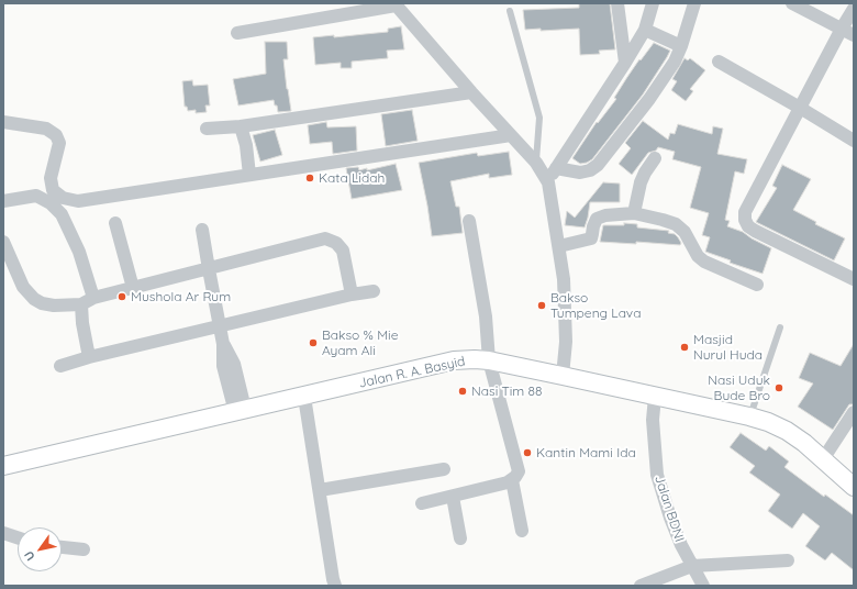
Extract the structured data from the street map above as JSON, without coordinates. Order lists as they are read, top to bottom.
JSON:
{
  "streets": {
    "main road": ["Jalan R. A. Basyid"],
    "street": ["Jalan BDNI"]
  },
  "crossings": [
    ["Jalan R. A. Basyid", "Jalan BDNI"]
  ],
  "places": [
    "Kata Lidah",
    "Mushola Ar Rum",
    "Bakso Tumpeng Lava",
    "Bakso % Mie Ayam Ali",
    "Masjid Nurul Huda",
    "Nasi Uduk Bude Bro",
    "Nasi Tim 88",
    "Kantin Mami Ida"
  ],
  "north": "bottom left"
}
